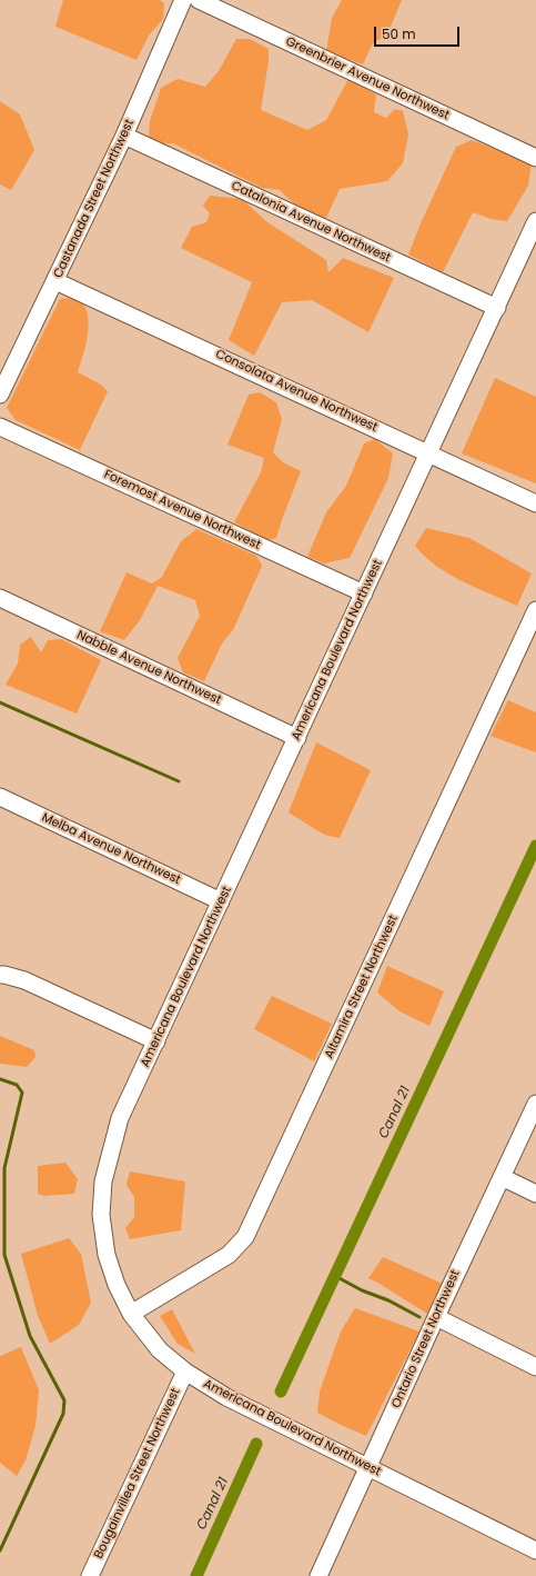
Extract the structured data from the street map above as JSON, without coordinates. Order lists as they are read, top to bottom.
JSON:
{
  "streets": {
    "street": [
      "Greenbrier Avenue Northwest",
      "Castanada Street Northwest",
      "Catalonia Avenue Northwest",
      "Consolata Avenue Northwest",
      "Foremost Avenue Northwest",
      "Americana Boulevard Northwest",
      "Nabble Avenue Northwest",
      "Melba Avenue Northwest",
      "Altamira Street Northwest",
      "Ontario Street Northwest",
      "Bougainvillea Street Northwest"
    ]
  },
  "crossings": [
    ["Castanada Street Northwest", "Catalonia Avenue Northwest"],
    ["Castanada Street Northwest", "Consolata Avenue Northwest"],
    ["Catalonia Avenue Northwest", "Americana Boulevard Northwest"],
    ["Consolata Avenue Northwest", "Americana Boulevard Northwest"],
    ["Foremost Avenue Northwest", "Americana Boulevard Northwest"],
    ["Americana Boulevard Northwest", "Nabble Avenue Northwest"],
    ["Americana Boulevard Northwest", "Melba Avenue Northwest"],
    ["Americana Boulevard Northwest", "Altamira Street Northwest"],
    ["Americana Boulevard Northwest", "Ontario Street Northwest"],
    ["Americana Boulevard Northwest", "Bougainvillea Street Northwest"]
  ],
  "water": ["Canal 21"],
  "scale_bar": "50 m"
}
